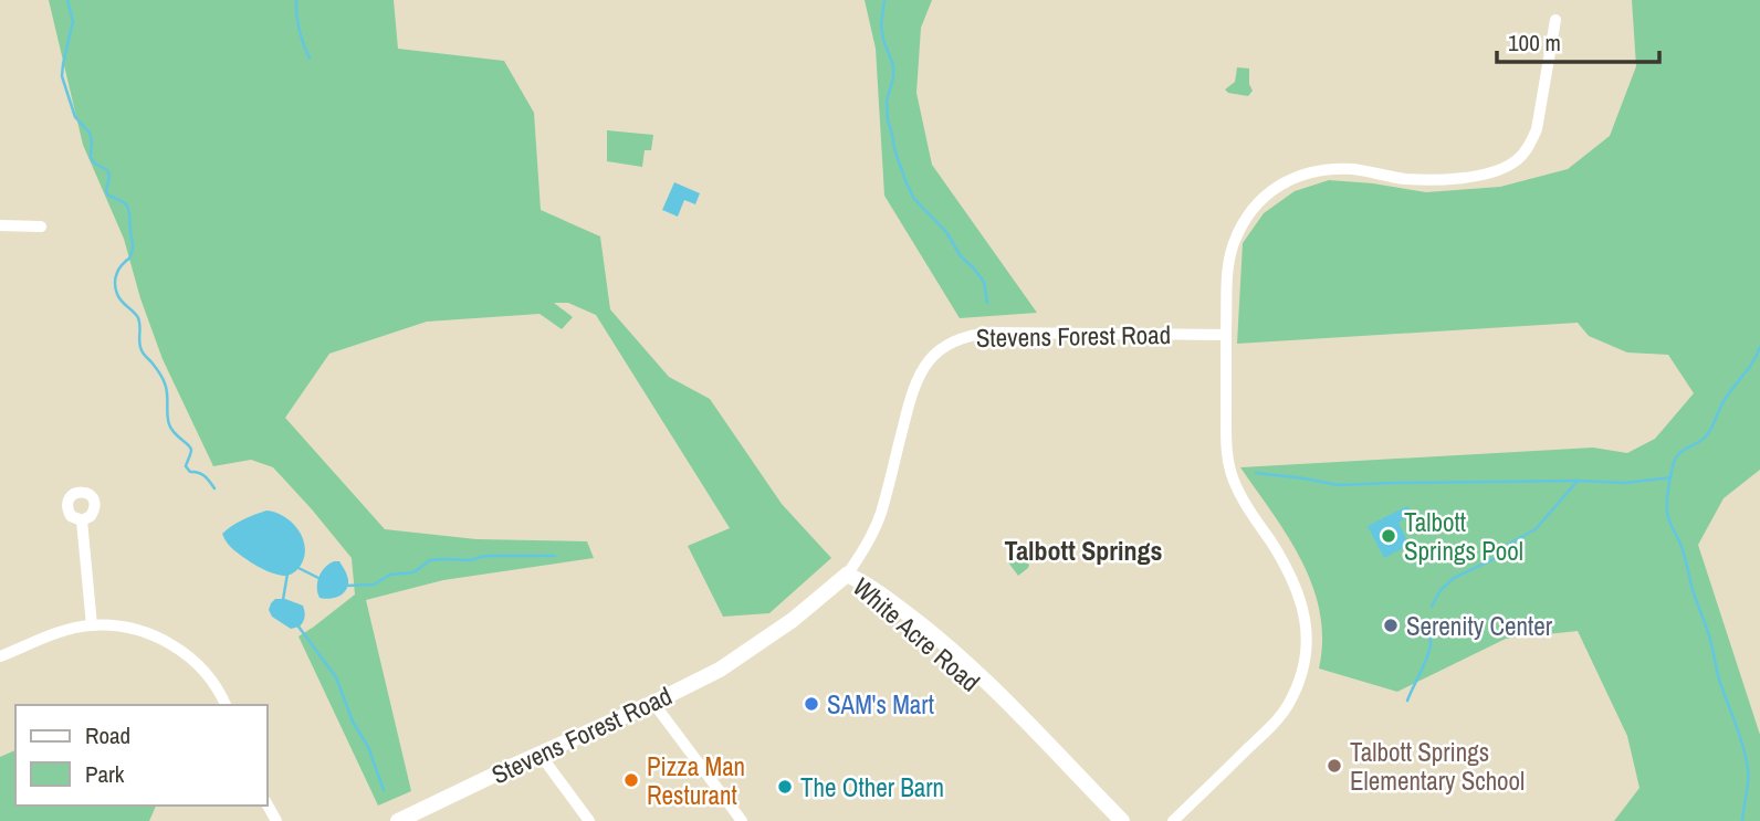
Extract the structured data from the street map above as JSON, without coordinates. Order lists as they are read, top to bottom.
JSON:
{
  "streets": {
    "street": ["Stevens Forest Road", "White Acre Road"]
  },
  "crossings": [
    ["Stevens Forest Road", "White Acre Road"]
  ],
  "districts": ["Talbott Springs"],
  "places": [
    "Talbott Springs Pool",
    "Serenity Center",
    "SAM's Mart",
    "Talbott Springs Elementary School",
    "Pizza Man Resturant",
    "The Other Barn"
  ],
  "legend": ["Road", "Park"],
  "scale_bar": "100 m"
}
